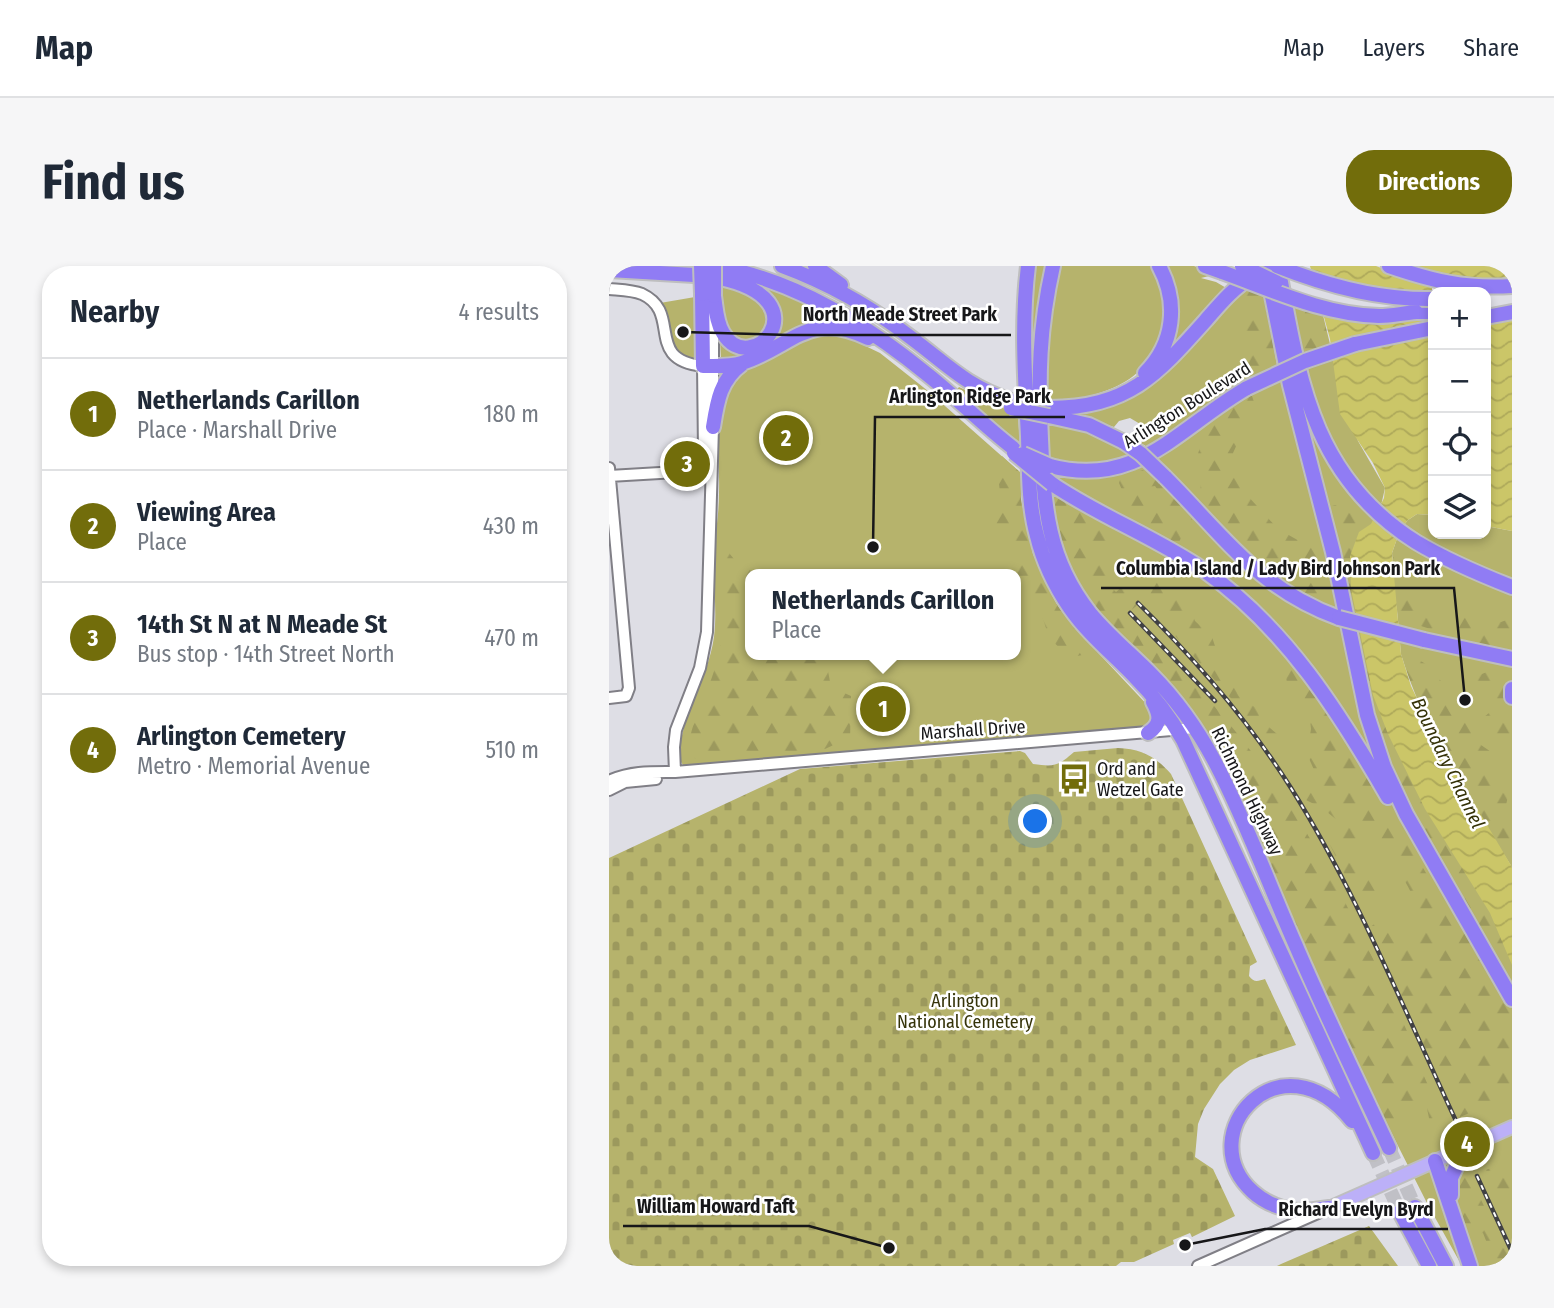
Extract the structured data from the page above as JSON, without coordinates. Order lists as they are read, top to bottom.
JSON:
{
  "streets": {
    "highway": ["Arlington Boulevard", "Richmond Highway"],
    "street": ["Marshall Drive"]
  },
  "crossings": [
    ["Marshall Drive", "Richmond Highway"]
  ],
  "water": ["Boundary Channel"],
  "parks": ["Arlington National Cemetery"],
  "places": {
    "other": [
      "North Meade Street Park",
      "Arlington Ridge Park",
      "Columbia Island / Lady Bird Johnson Park",
      "Richard Evelyn Byrd",
      "William Howard Taft"
    ],
    "bus stop": ["Ord and Wetzel Gate"]
  },
  "page": {
    "header": "Map",
    "nav": ["Map", "Layers", "Share"],
    "buttons": "Directions",
    "title": "Find us",
    "heading": ["Nearby", "4 results"],
    "map_buttons": ["+", "−"],
    "list": [
      {
        "mark": "1",
        "name": "Netherlands Carillon",
        "note": "Place · Marshall Drive",
        "value": "180 m"
      },
      {
        "mark": "2",
        "name": "Viewing Area",
        "note": "Place",
        "value": "430 m"
      },
      {
        "mark": "3",
        "name": "14th St N at N Meade St",
        "note": "Bus stop · 14th Street North",
        "value": "470 m"
      },
      {
        "mark": "4",
        "name": "Arlington Cemetery",
        "note": "Metro · Memorial Avenue",
        "value": "510 m"
      }
    ],
    "pins": [
      "2",
      "3",
      "1",
      "4"
    ],
    "popup": ["Netherlands Carillon", "Place"]
  }
}
